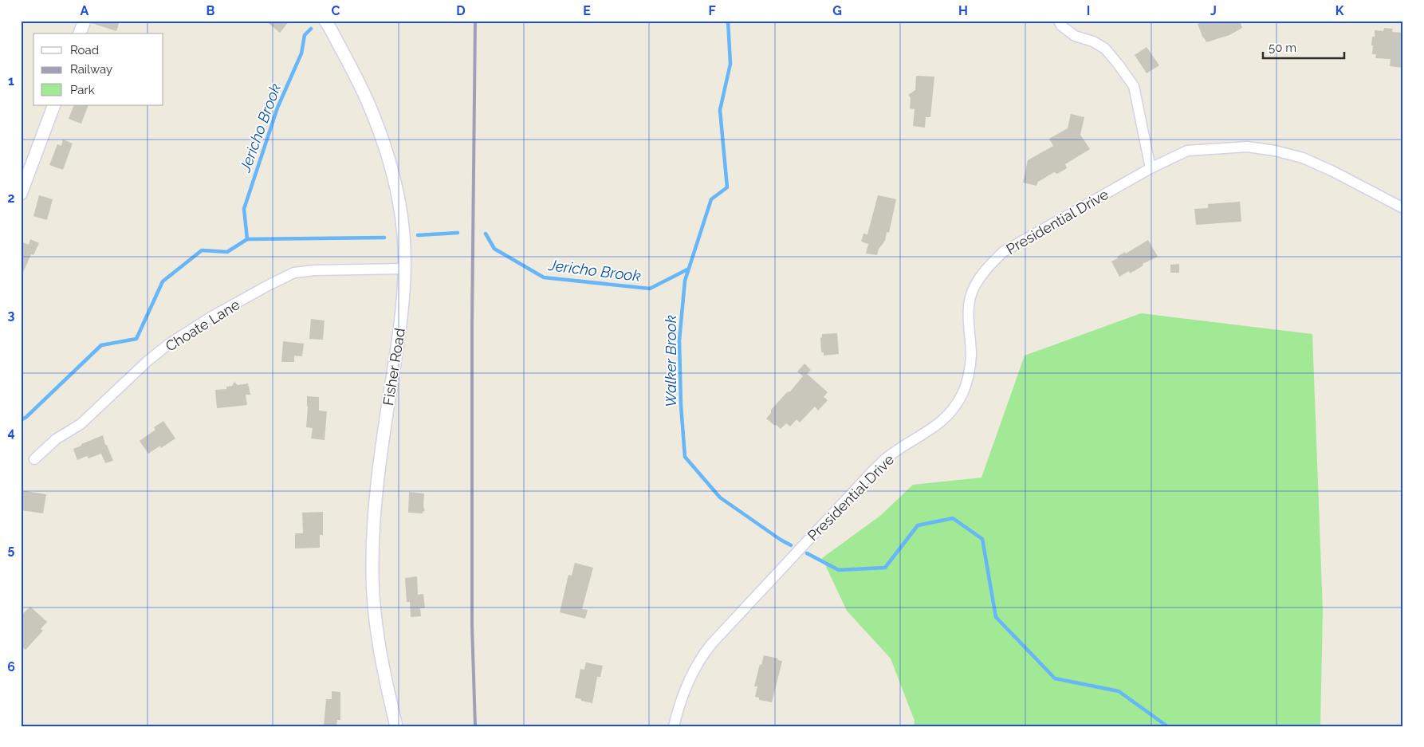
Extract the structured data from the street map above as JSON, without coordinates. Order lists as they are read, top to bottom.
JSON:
{
  "streets": {
    "street": ["Presidential Drive", "Choate Lane", "Fisher Road"]
  },
  "crossings": [
    ["Choate Lane", "Fisher Road"]
  ],
  "water": ["Jericho Brook", "Walker Brook"],
  "legend": ["Road", "Railway", "Park"],
  "scale_bar": "50 m",
  "grid": {
    "columns": [
      "A",
      "B",
      "C",
      "D",
      "E",
      "F",
      "G",
      "H",
      "I",
      "J",
      "K"
    ],
    "rows": [
      "1",
      "2",
      "3",
      "4",
      "5",
      "6"
    ]
  }
}
